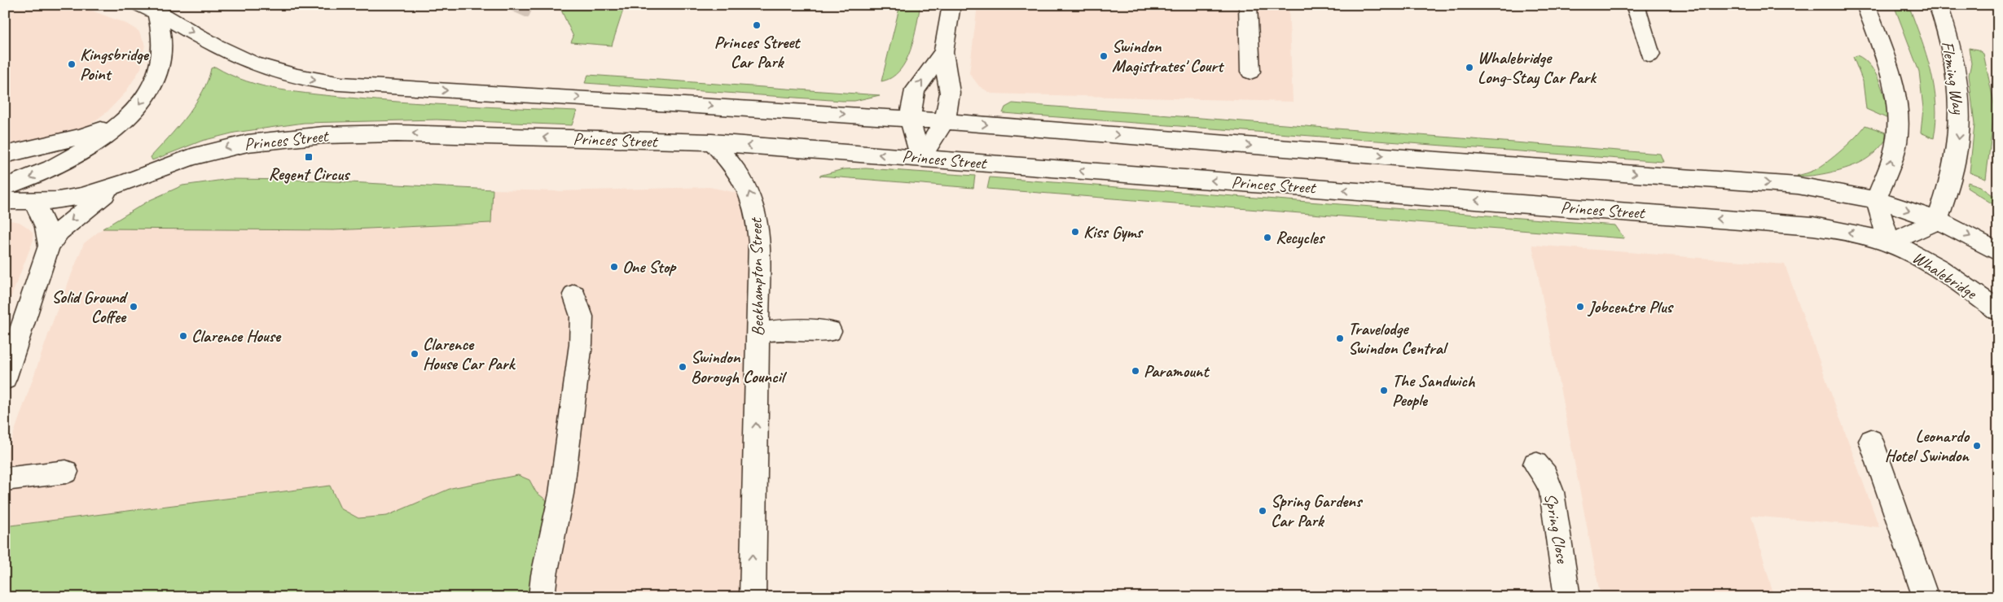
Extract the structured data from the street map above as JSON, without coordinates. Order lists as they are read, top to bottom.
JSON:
{
  "streets": {
    "street": [
      "Fleming Way",
      "Princes Street",
      "Whalebridge",
      "Beckhampton Street",
      "Spring Close"
    ]
  },
  "crossings": [
    ["Fleming Way", "Whalebridge"],
    ["Princes Street", "Whalebridge"],
    ["Princes Street", "Beckhampton Street"]
  ],
  "places": {
    "other": [
      "Princes Street Car Park",
      "Swindon Magistrates' Court",
      "Kingsbridge Point",
      "Whalebridge Long-Stay Car Park",
      "Kiss Gyms",
      "Recycles",
      "One Stop",
      "Solid Ground Coffee",
      "Jobcentre Plus",
      "Clarence House",
      "Travelodge Swindon Central",
      "Clarence House Car Park",
      "Swindon Borough Council",
      "Paramount",
      "The Sandwich People",
      "Leonardo Hotel Swindon",
      "Spring Gardens Car Park"
    ],
    "transit": ["Regent Circus"]
  }
}
